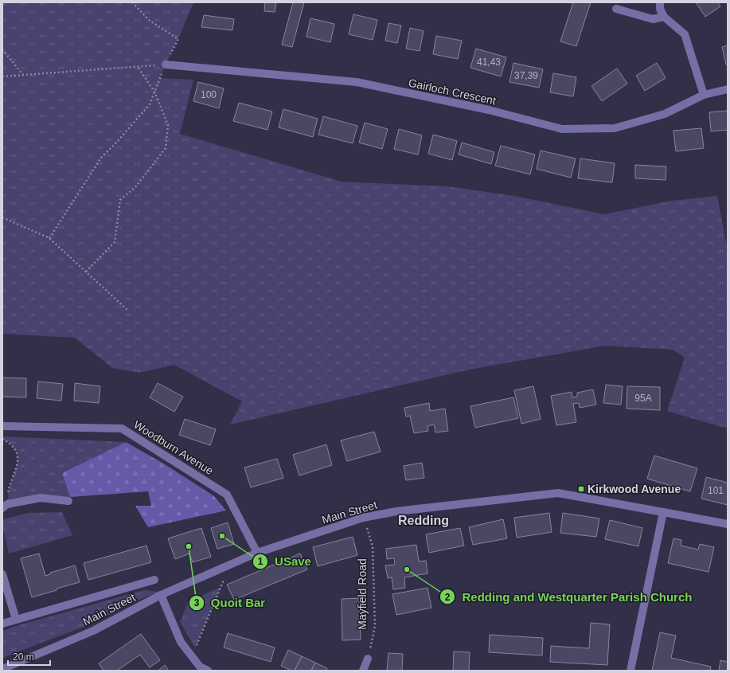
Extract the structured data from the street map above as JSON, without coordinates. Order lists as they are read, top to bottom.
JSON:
{
  "streets": {
    "street": ["Gairloch Crescent", "Woodburn Avenue", "Main Street"],
    "path": ["Mayfield Road"]
  },
  "crossings": [
    ["Woodburn Avenue", "Main Street"],
    ["Main Street", "Mayfield Road"]
  ],
  "districts": ["Redding"],
  "places": {
    "transit": ["Kirkwood Avenue"],
    "other": ["USave", "Quoit Bar", "Redding and Westquarter Parish Church"]
  },
  "house_numbers": [
    "41,43",
    "37,39",
    "100",
    "95A",
    "101"
  ],
  "scale_bar": "20 m"
}
